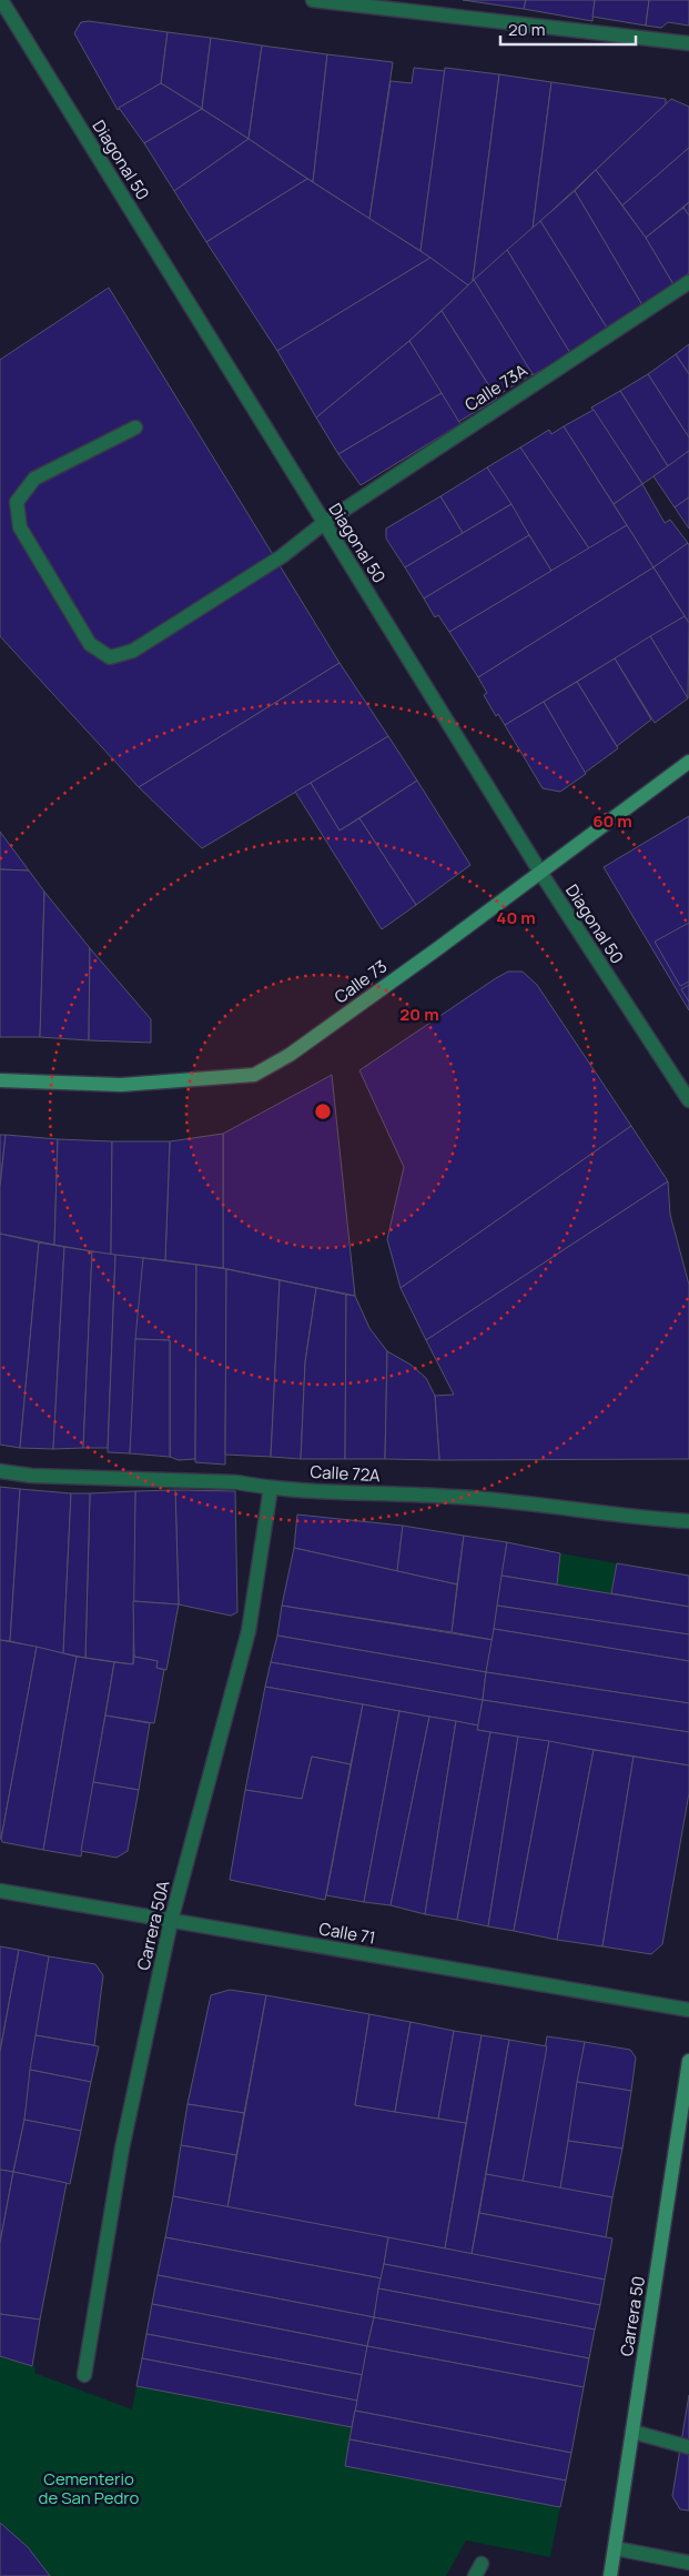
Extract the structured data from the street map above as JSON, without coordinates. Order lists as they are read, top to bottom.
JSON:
{
  "streets": {
    "street": [
      "Diagonal 50",
      "Calle 73A",
      "Calle 73",
      "Calle 72A",
      "Carrera 50A",
      "Calle 71",
      "Carrera 50"
    ]
  },
  "crossings": [
    ["Diagonal 50", "Calle 73A"],
    ["Diagonal 50", "Calle 73"],
    ["Calle 72A", "Carrera 50A"],
    ["Carrera 50A", "Calle 71"]
  ],
  "parks": ["Cementerio de San Pedro"],
  "scale_bar": "20 m",
  "rings": ["60 m", "40 m", "20 m"]
}
